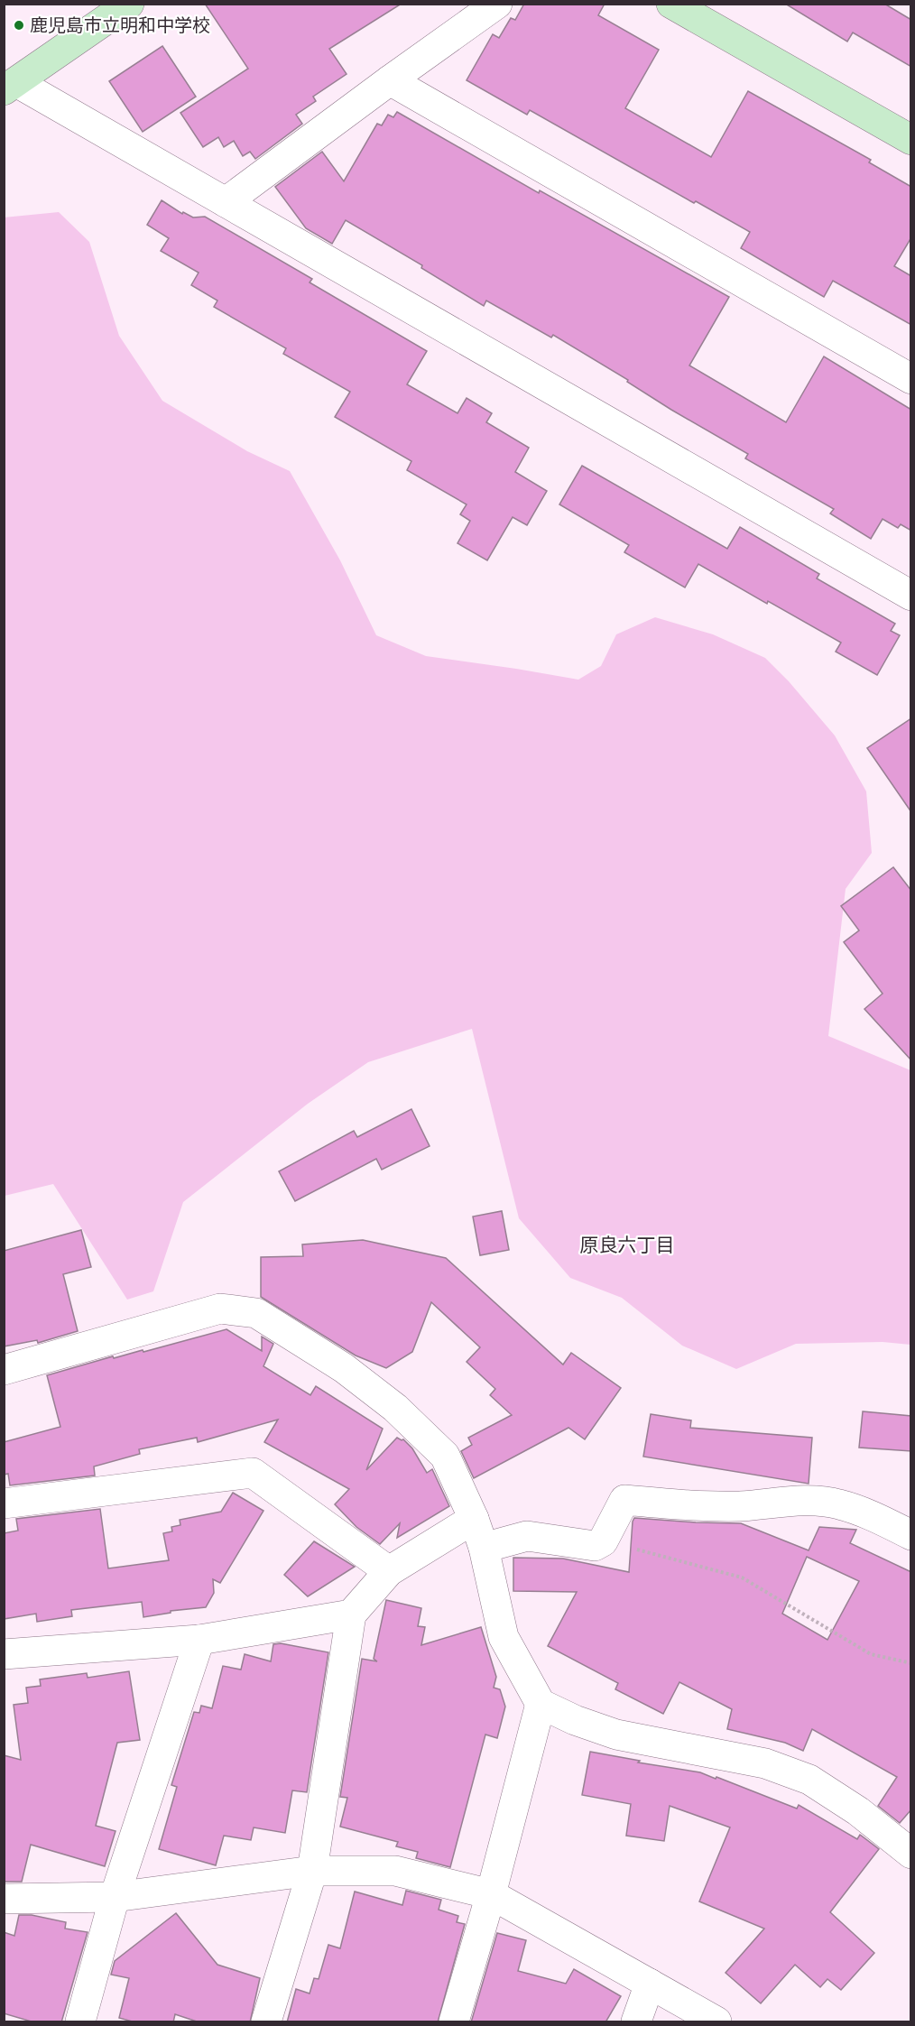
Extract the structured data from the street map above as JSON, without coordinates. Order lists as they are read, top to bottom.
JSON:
{
  "districts": ["原良六丁目"],
  "places": ["鹿児島市立明和中学校"]
}
